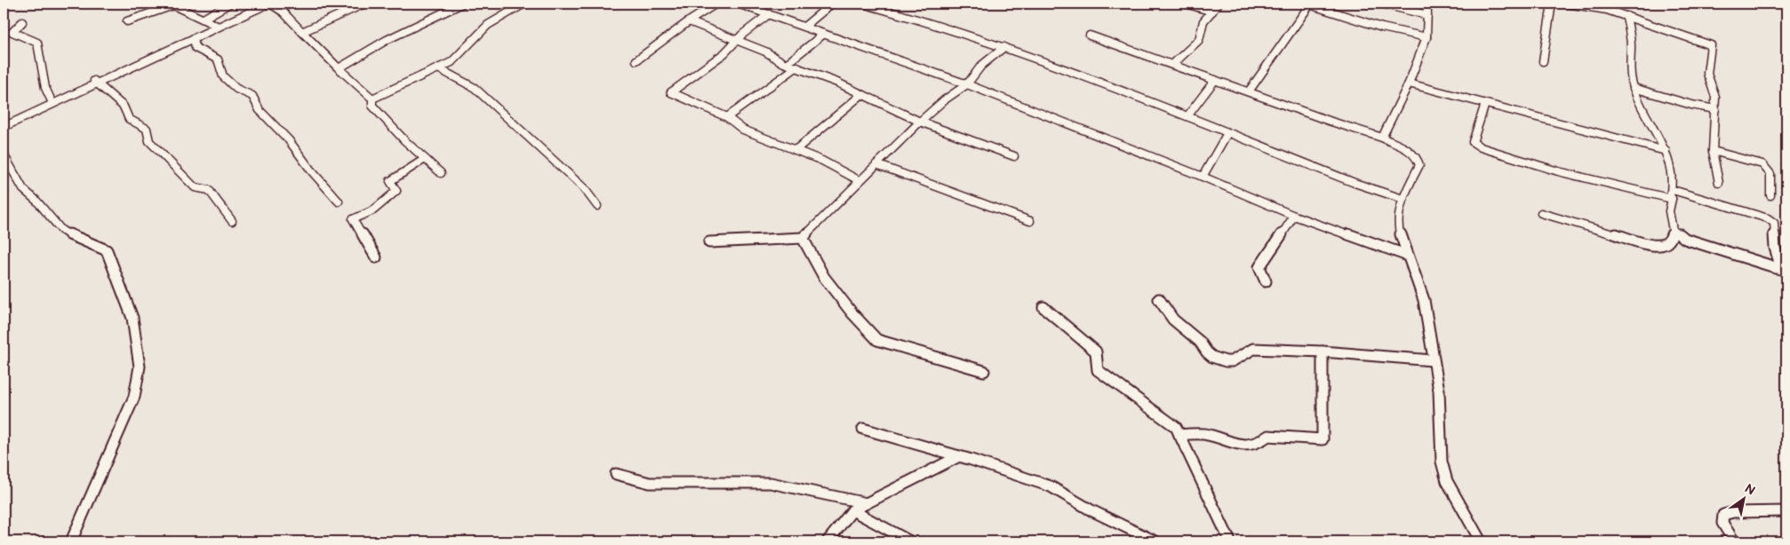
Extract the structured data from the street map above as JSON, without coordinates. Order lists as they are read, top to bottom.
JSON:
{
  "north": "top right"
}
